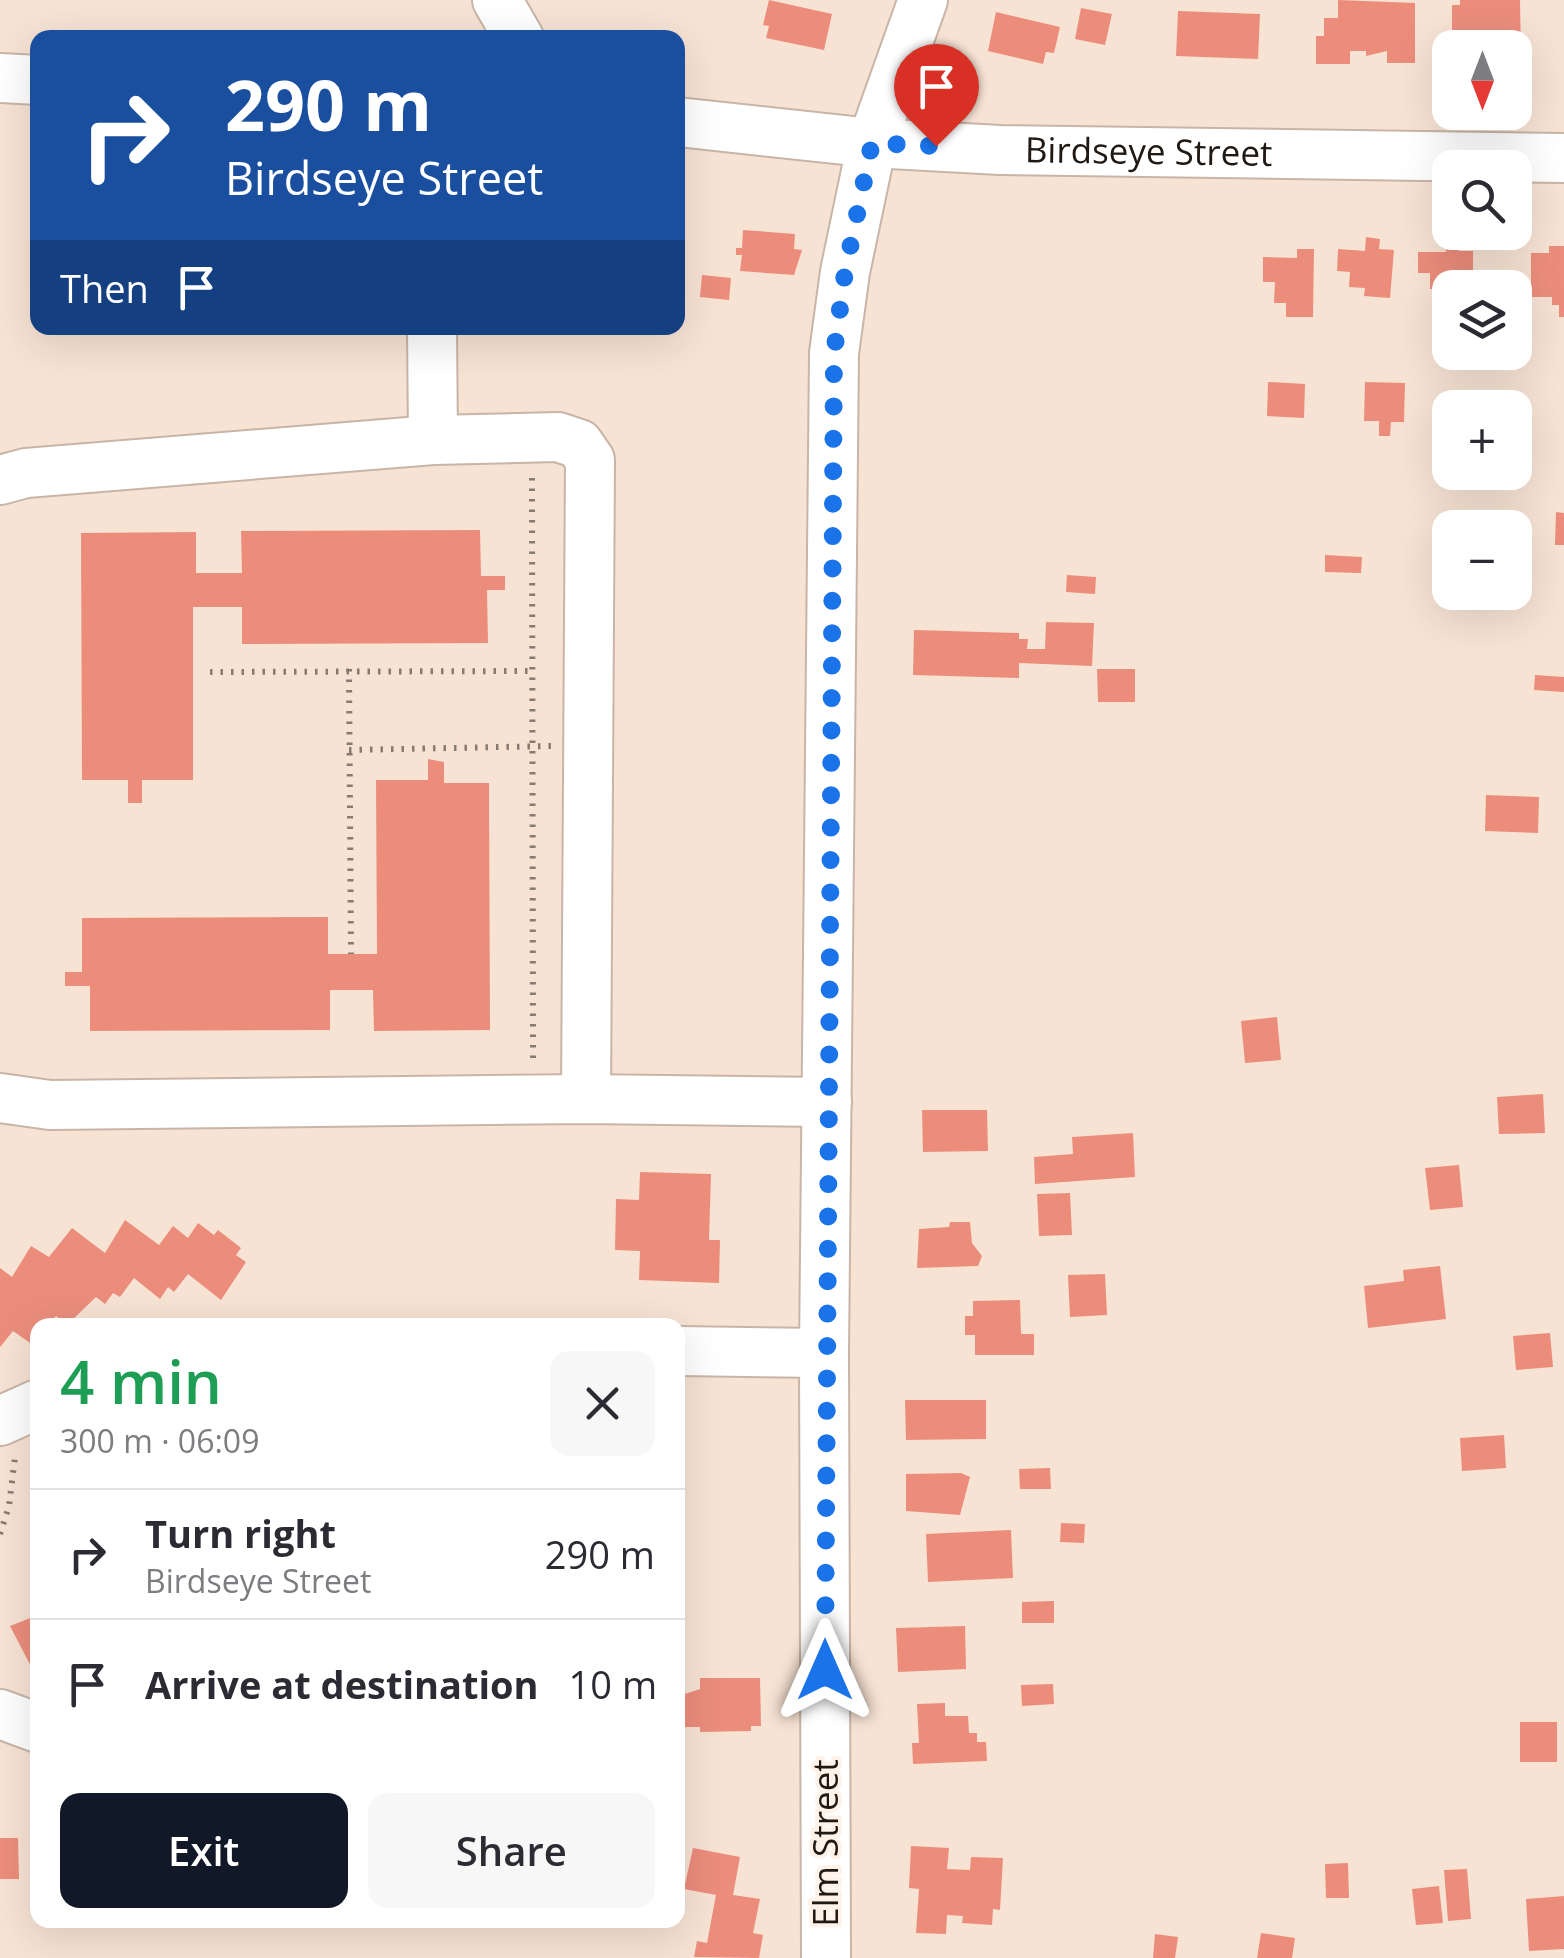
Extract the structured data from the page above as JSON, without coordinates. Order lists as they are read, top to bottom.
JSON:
{
  "streets": {
    "street": ["Birdseye Street", "Elm Street"]
  },
  "crossings": [
    ["Birdseye Street", "Elm Street"]
  ],
  "north": "bottom",
  "page": {
    "map_buttons": ["+", "−"],
    "turn": ["290 m", "Birdseye Street"],
    "then": "Then",
    "heading": ["4 min", "300 m · 06:09"],
    "list": [
      {
        "name": "Turn right",
        "note": "Birdseye Street",
        "value": "290 m"
      },
      {
        "name": "Arrive at destination",
        "value": "10 m"
      }
    ],
    "buttons": ["Exit", "Share"]
  }
}
